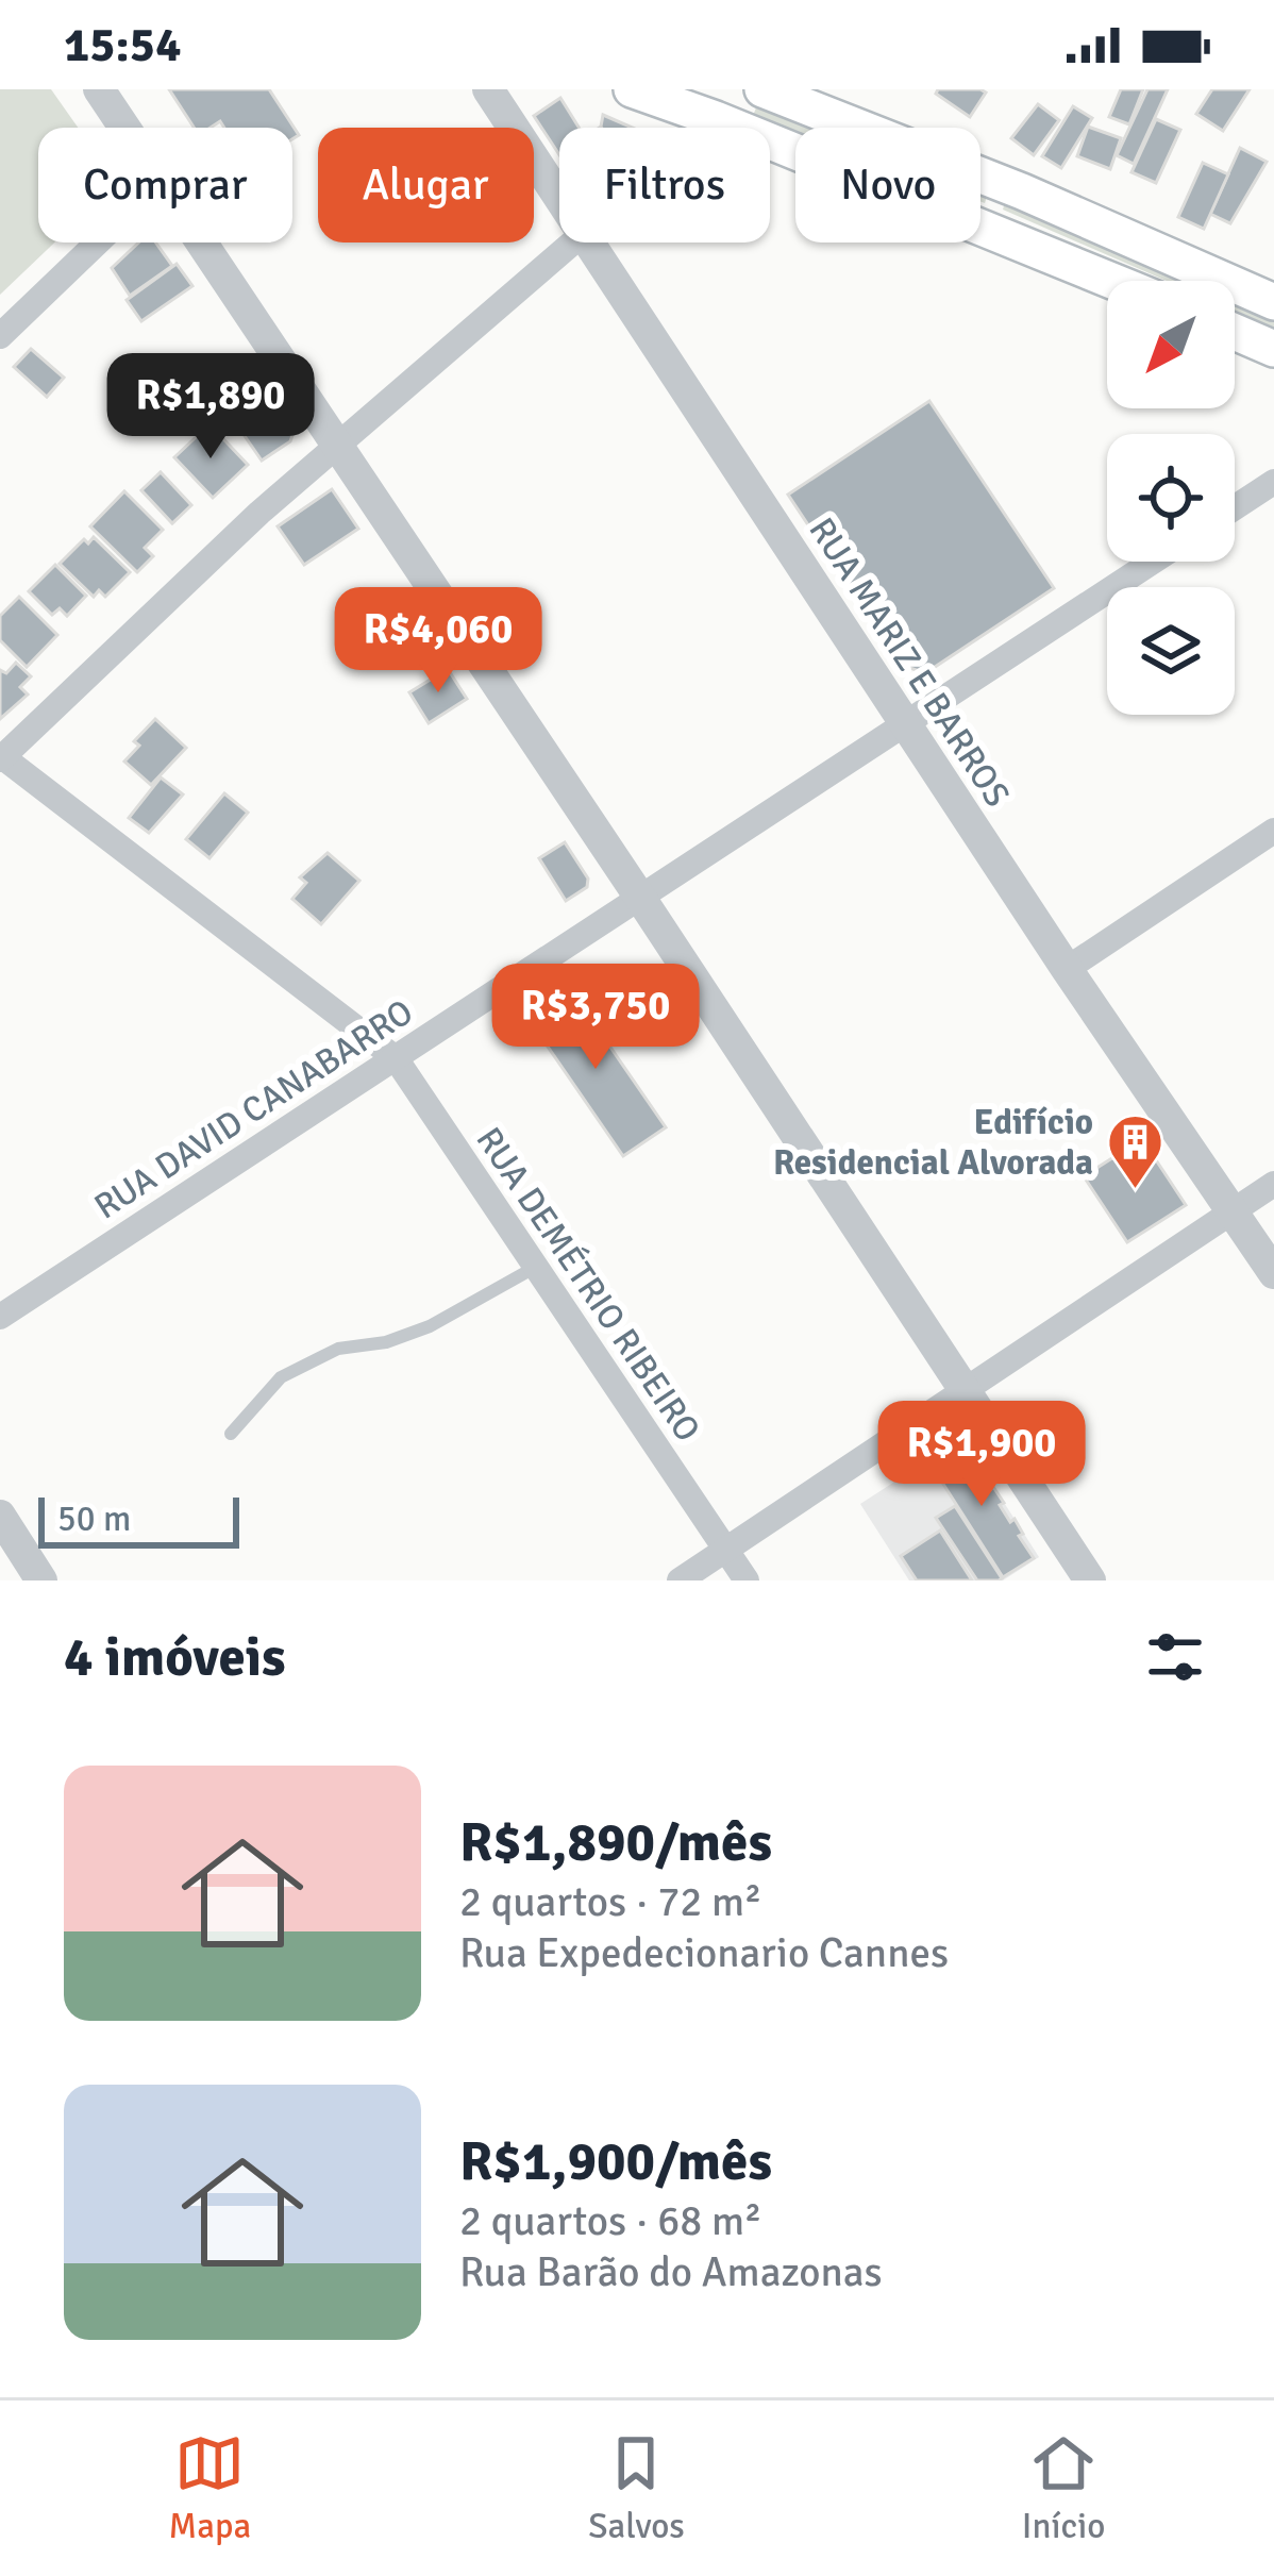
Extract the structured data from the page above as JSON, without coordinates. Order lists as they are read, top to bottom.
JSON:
{
  "streets": {
    "street": ["RUA MARIZ E BARROS", "RUA DAVID CANABARRO", "RUA DEMÉTRIO RIBEIRO"]
  },
  "crossings": [
    ["RUA MARIZ E BARROS", "RUA DAVID CANABARRO"],
    ["RUA DAVID CANABARRO", "RUA DEMÉTRIO RIBEIRO"]
  ],
  "places": {
    "building": ["Edifício Residencial Alvorada"]
  },
  "scale_bar": "50 m",
  "north": "bottom left",
  "page": {
    "status": "15:54",
    "chip": [
      "Comprar",
      "Alugar",
      "Filtros",
      "Novo"
    ],
    "price": [
      "R$1,890",
      "R$4,060",
      "R$3,750",
      "R$1,900"
    ],
    "scale": "50 m",
    "heading": "4 imóveis",
    "list": [
      {
        "name": "R$1,890/mês",
        "note": "2 quartos · 72 m² · Rua Expedecionario Cannes"
      },
      {
        "name": "R$1,900/mês",
        "note": "2 quartos · 68 m² · Rua Barão do Amazonas"
      }
    ],
    "tabs": ["Mapa", "Salvos", "Início"]
  }
}
